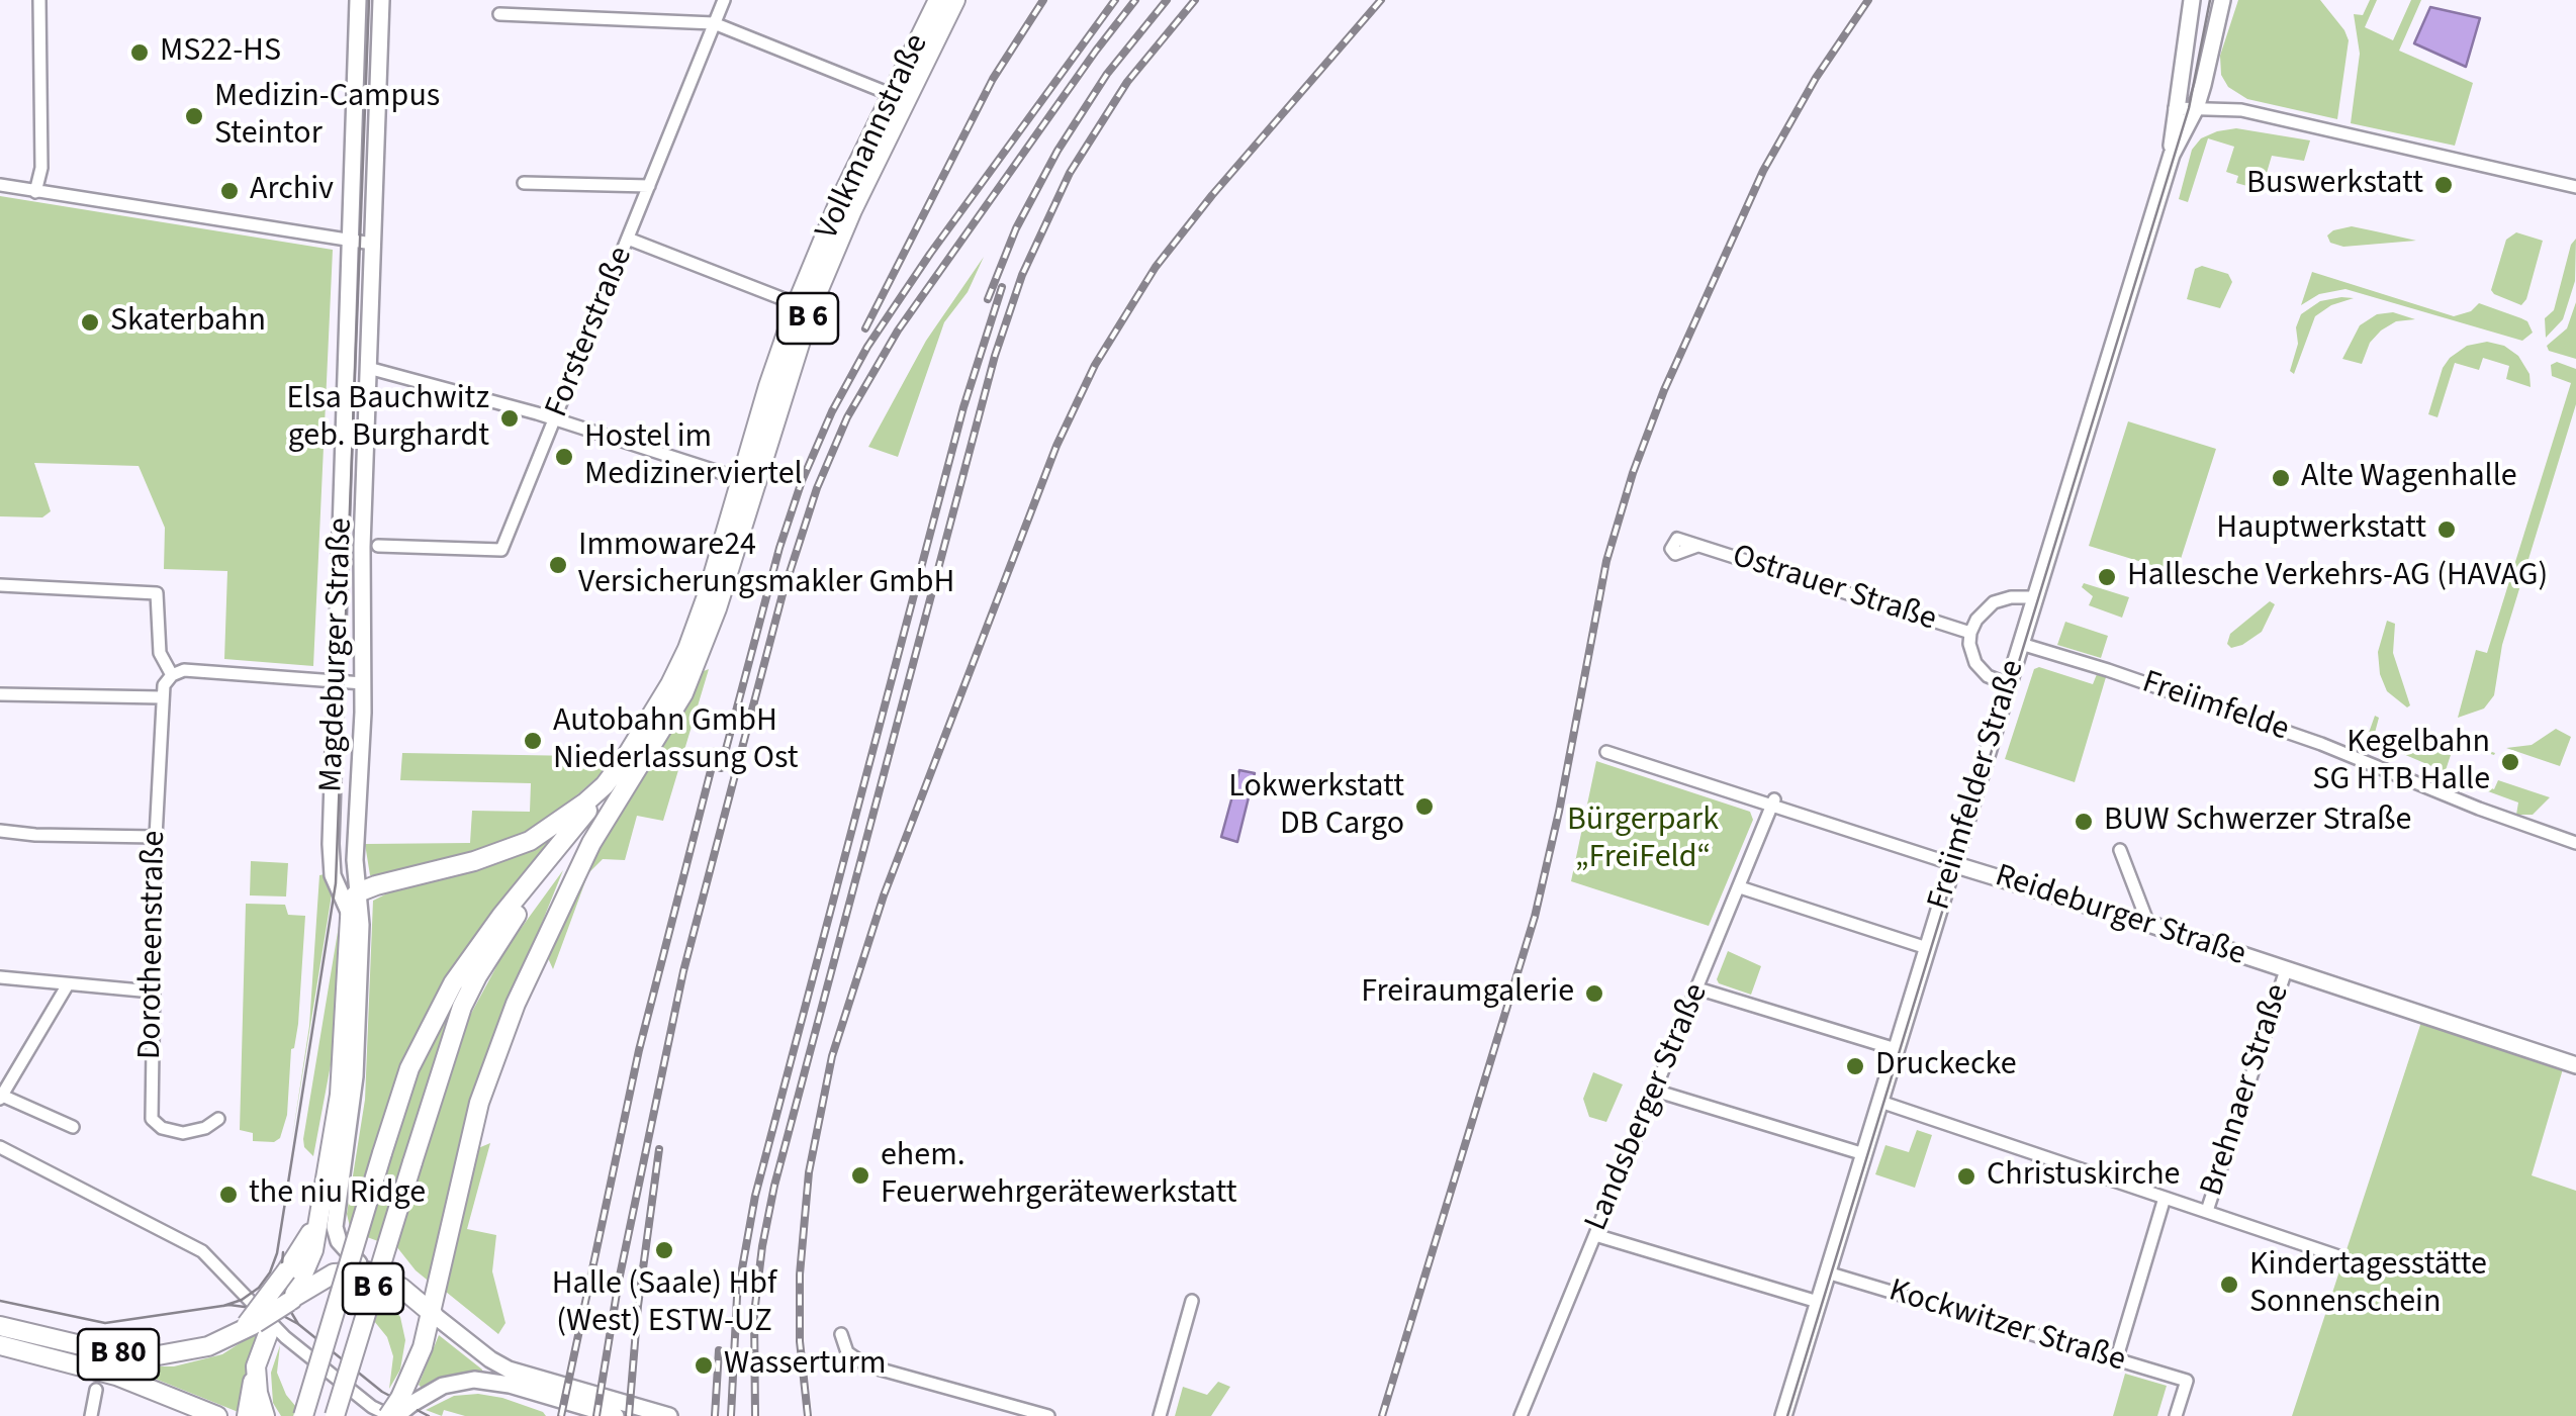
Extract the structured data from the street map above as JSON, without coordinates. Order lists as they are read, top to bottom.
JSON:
{
  "streets": {
    "main road": [
      "Volkmannstraße",
      "B 6",
      "Magdeburger Straße",
      "B 80"
    ],
    "street": [
      "Forsterstraße",
      "Ostrauer Straße",
      "Freiimfelde",
      "Freiimfelder Straße",
      "Reideburger Straße",
      "Dorotheenstraße",
      "Brehnaer Straße",
      "Landsberger Straße",
      "Kockwitzer Straße"
    ]
  },
  "crossings": [
    ["Volkmannstraße", "B 6"],
    ["Volkmannstraße", "Magdeburger Straße"],
    ["B 6", "Magdeburger Straße"],
    ["Ostrauer Straße", "Freiimfelder Straße"],
    ["Magdeburger Straße", "B 80"],
    ["Freiimfelde", "Freiimfelder Straße"],
    ["Freiimfelder Straße", "Reideburger Straße"],
    ["Freiimfelder Straße", "Kockwitzer Straße"],
    ["Reideburger Straße", "Brehnaer Straße"],
    ["Reideburger Straße", "Landsberger Straße"]
  ],
  "parks": ["Bürgerpark „FreiFeld“"],
  "places": [
    "MS22-HS",
    "Medizin-Campus Steintor",
    "Buswerkstatt",
    "Archiv",
    "Skaterbahn",
    "Elsa Bauchwitz geb. Burghardt",
    "Hostel im Medizinerviertel",
    "Alte Wagenhalle",
    "Hauptwerkstatt",
    "Immoware24 Versicherungsmakler GmbH",
    "Hallesche Verkehrs-AG (HAVAG)",
    "Autobahn GmbH Niederlassung Ost",
    "Kegelbahn SG HTB Halle",
    "Lokwerkstatt DB Cargo",
    "BUW Schwerzer Straße",
    "Freiraumgalerie",
    "Druckecke",
    "ehem. Feuerwehrgerätewerkstatt",
    "Christuskirche",
    "the niu Ridge",
    "Halle (Saale) Hbf (West) ESTW-UZ",
    "Kindertagesstätte Sonnenschein",
    "Wasserturm"
  ]
}
